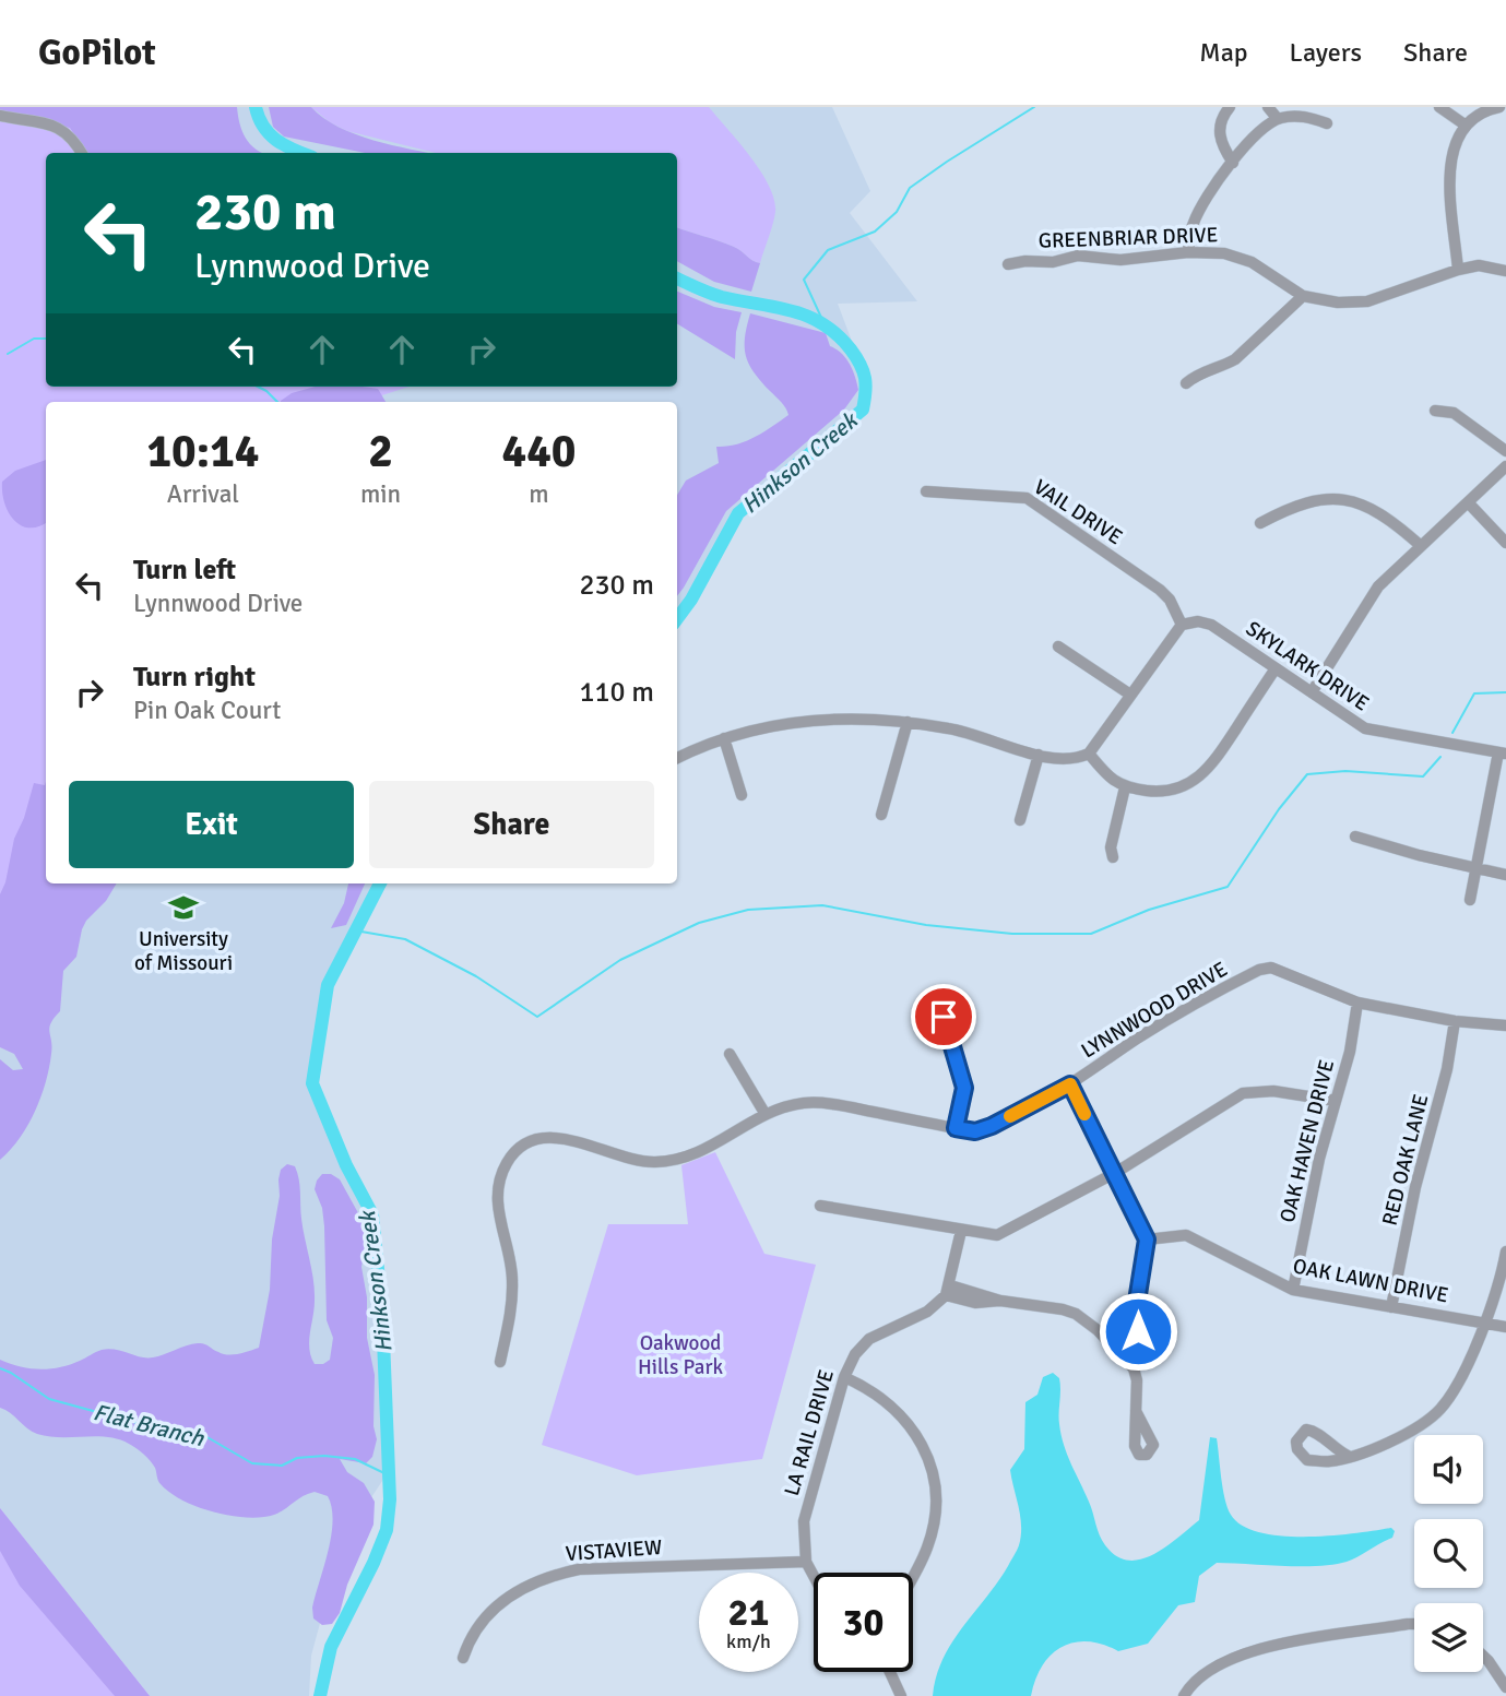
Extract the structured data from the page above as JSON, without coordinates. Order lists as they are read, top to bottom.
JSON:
{
  "streets": {
    "street": [
      "GREENBRIAR DRIVE",
      "VAIL DRIVE",
      "SKYLARK DRIVE",
      "LYNNWOOD DRIVE",
      "OAK HAVEN DRIVE",
      "RED OAK LANE",
      "OAK LAWN DRIVE",
      "LA RAIL DRIVE",
      "VISTAVIEW"
    ]
  },
  "crossings": [
    ["VAIL DRIVE", "SKYLARK DRIVE"],
    ["LYNNWOOD DRIVE", "OAK HAVEN DRIVE"],
    ["LYNNWOOD DRIVE", "RED OAK LANE"],
    ["OAK HAVEN DRIVE", "OAK LAWN DRIVE"],
    ["RED OAK LANE", "OAK LAWN DRIVE"],
    ["LA RAIL DRIVE", "VISTAVIEW"]
  ],
  "water": ["Hinkson Creek", "Flat Branch"],
  "parks": ["Oakwood Hills Park"],
  "places": {
    "school or university": ["University of Missouri"]
  },
  "page": {
    "header": "GoPilot",
    "nav": ["Map", "Layers", "Share"],
    "turn": ["230 m", "Lynnwood Drive"],
    "eta": [
      "10:14",
      "Arrival",
      "2",
      "min",
      "440",
      "m"
    ],
    "list": [
      {
        "name": "Turn left",
        "note": "Lynnwood Drive",
        "value": "230 m"
      },
      {
        "name": "Turn right",
        "note": "Pin Oak Court",
        "value": "110 m"
      }
    ],
    "buttons": ["Exit", "Share"],
    "speed": "21 km/h",
    "limit": "30"
  }
}
